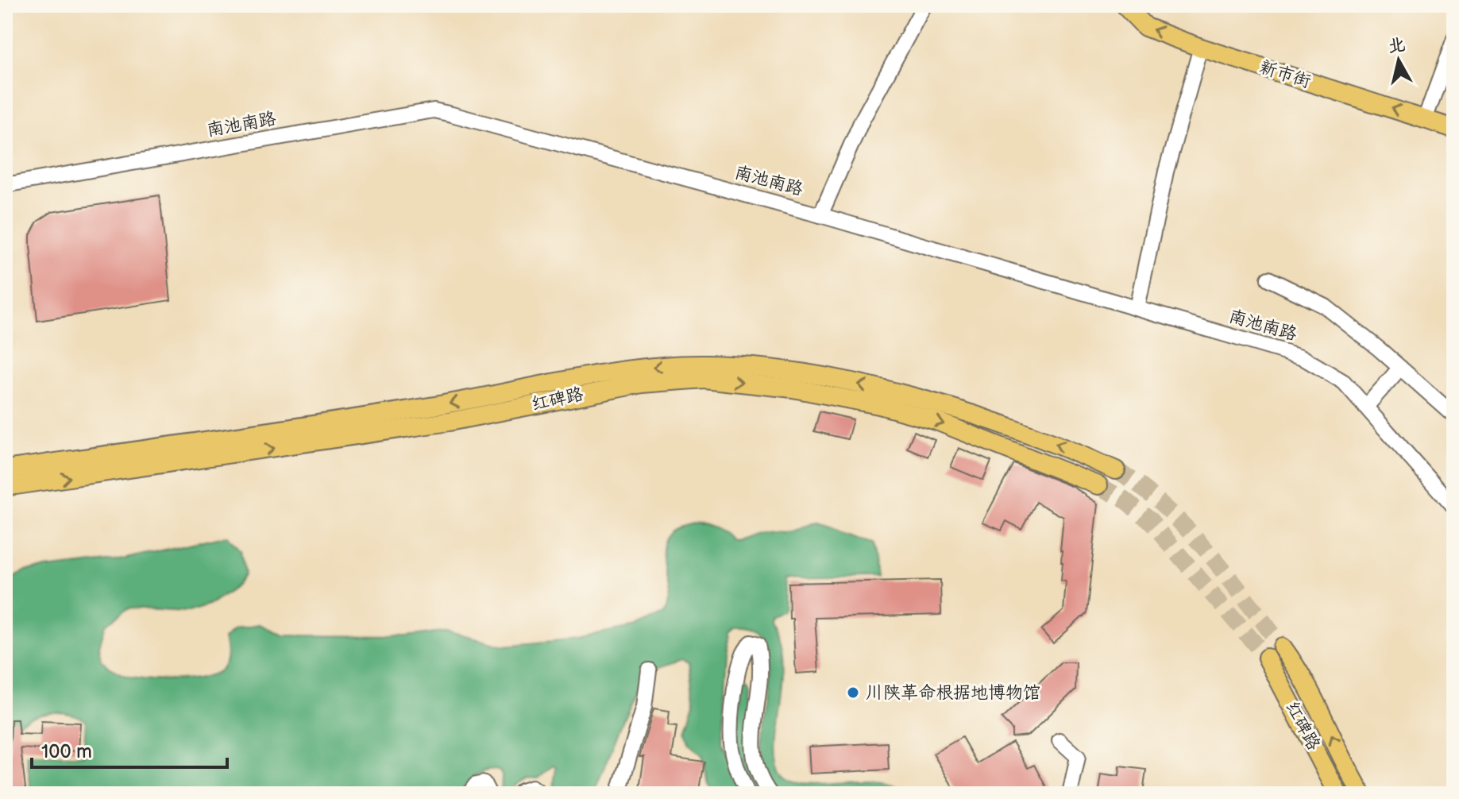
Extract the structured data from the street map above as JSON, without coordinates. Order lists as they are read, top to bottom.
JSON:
{
  "streets": {
    "main road": ["新市街", "红碑路"],
    "street": ["南池南路"]
  },
  "one_way": ["新市街"],
  "places": ["川陕革命根据地博物馆"],
  "scale_bar": "100 m",
  "north": "top"
}
